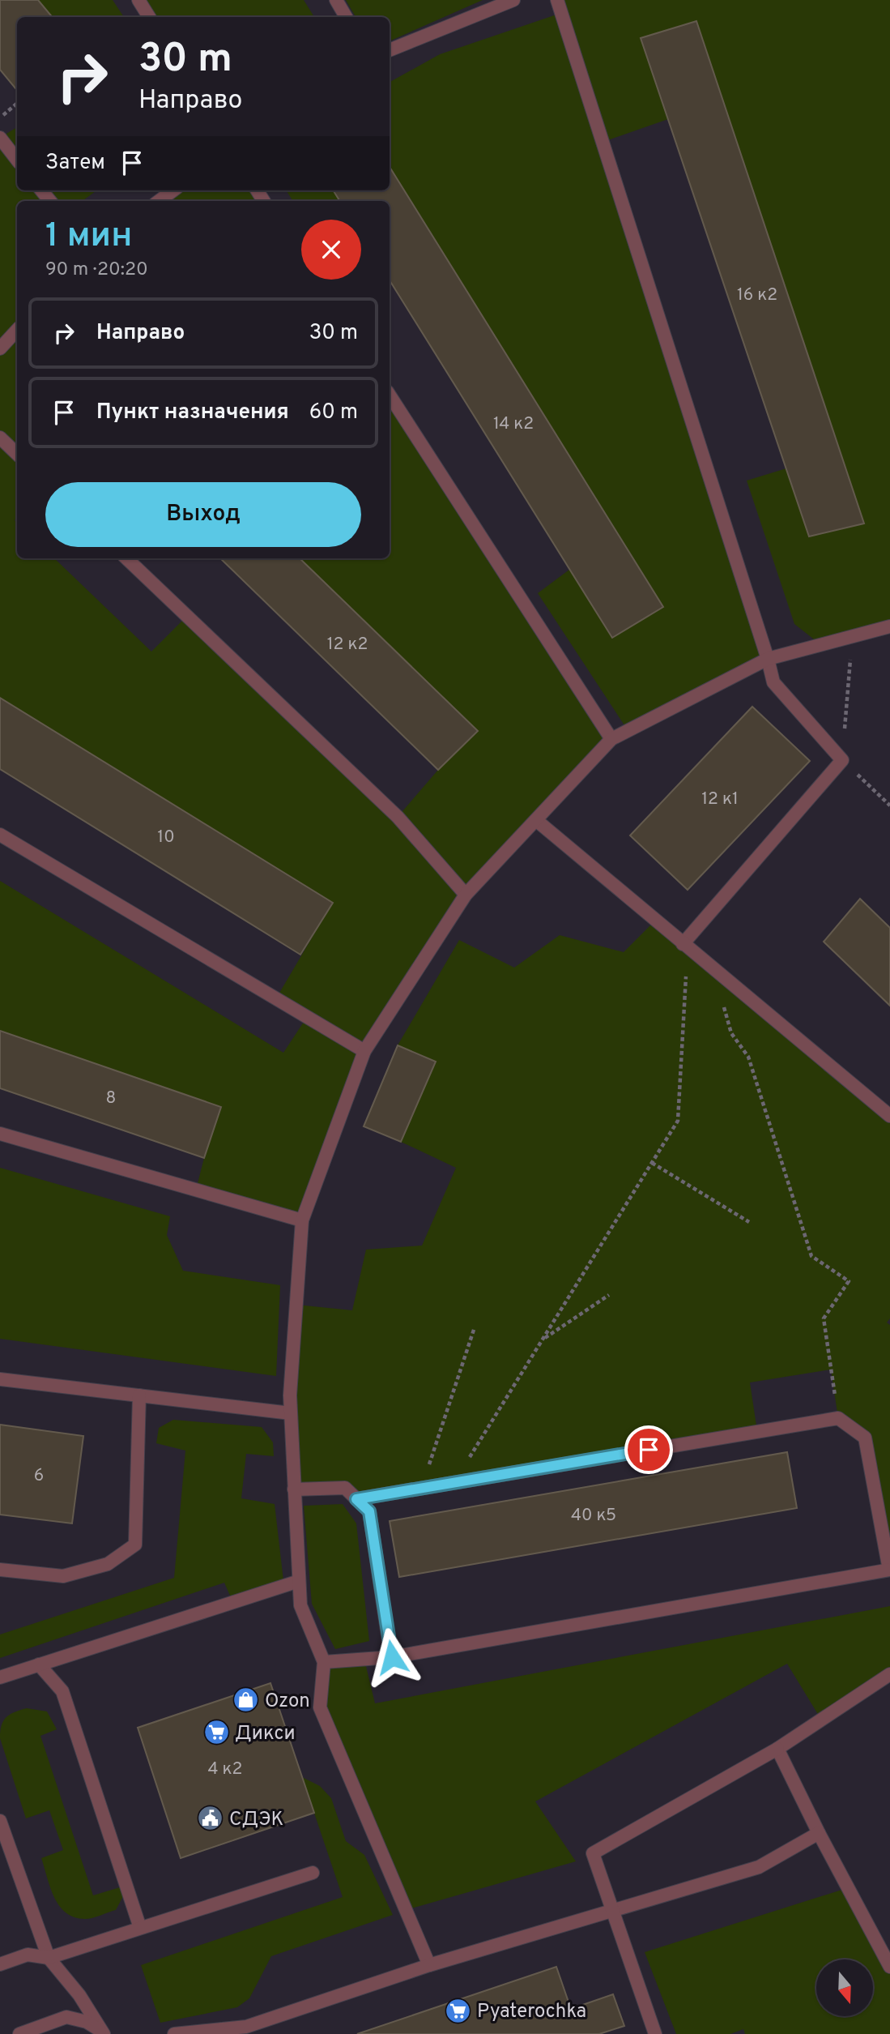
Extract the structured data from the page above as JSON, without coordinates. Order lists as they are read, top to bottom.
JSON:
{
  "places": {
    "shop": ["Ozon"],
    "supermarket": ["Дикси", "Pyaterochka"],
    "public building": ["СДЭК"]
  },
  "house_numbers": [
    "16 к2",
    "14 к2",
    "12 к2",
    "12 к1",
    "10",
    "8",
    "6",
    "40 к5",
    "4 к2"
  ],
  "north": "bottom",
  "page": {
    "turn": ["30 m", "Направо"],
    "then": "Затем",
    "heading": ["1 мин", "90 m · 20:20"],
    "list": [
      {
        "name": "Направо",
        "value": "30 m"
      },
      {
        "name": "Пункт назначения",
        "value": "60 m"
      }
    ],
    "buttons": "Выход"
  }
}
